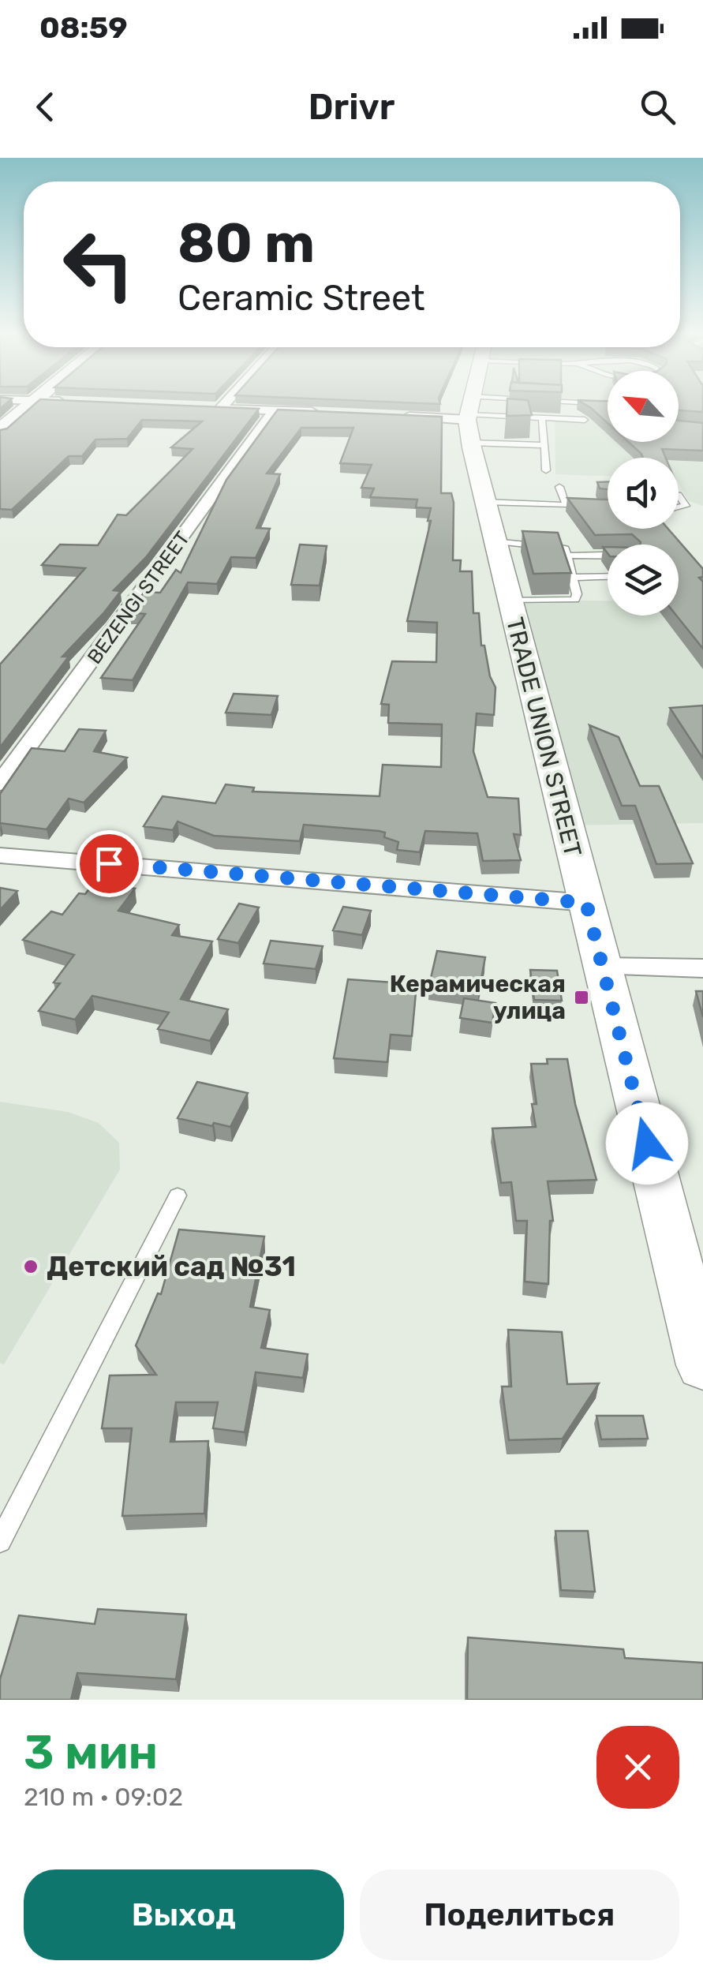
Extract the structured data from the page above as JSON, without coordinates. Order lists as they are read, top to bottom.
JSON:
{
  "streets": {
    "street": ["BEZENGI STREET", "TRADE UNION STREET"]
  },
  "places": {
    "transit": ["Керамическая улица"],
    "other": ["Детский сад №31"]
  },
  "north": "top left",
  "page": {
    "status": "08:59",
    "header": "Drivr",
    "turn": ["80 m", "Ceramic Street"],
    "heading": ["3 мин", "210 m · 09:02"],
    "buttons": ["Выход", "Поделиться"]
  }
}
